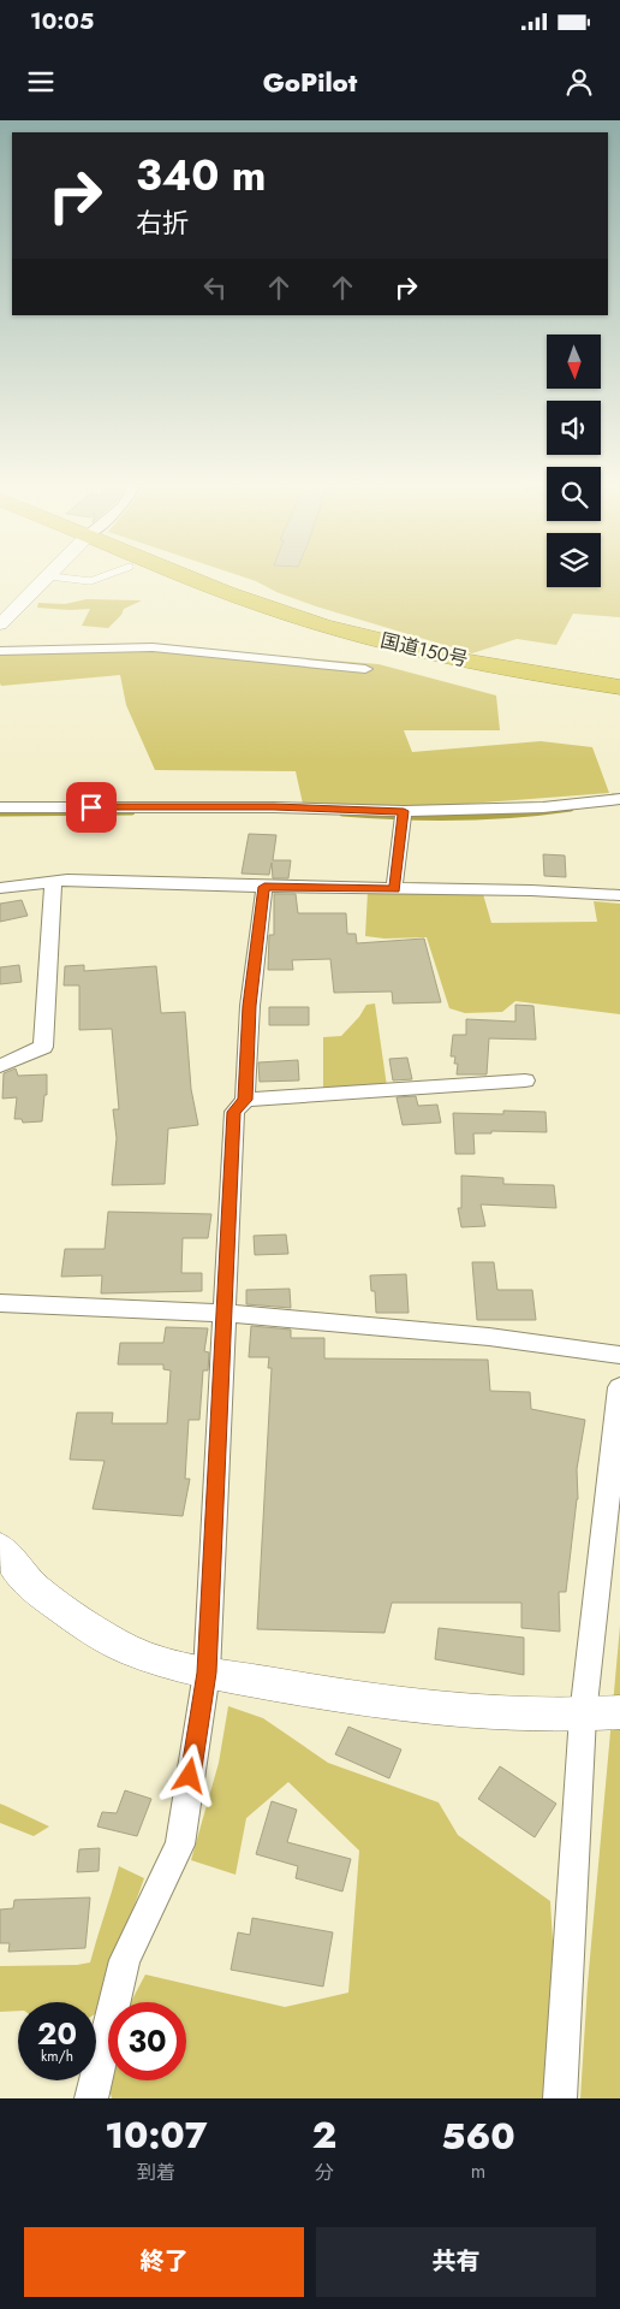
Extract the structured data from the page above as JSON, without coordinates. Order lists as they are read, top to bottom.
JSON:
{
  "streets": {
    "highway": ["国道150号"]
  },
  "north": "bottom",
  "page": {
    "status": "10:05",
    "header": "GoPilot",
    "turn": ["340 m", "右折"],
    "speed": "20 km/h",
    "limit": "30",
    "eta": [
      "10:07",
      "到着",
      "2",
      "分",
      "560",
      "m"
    ],
    "buttons": ["終了", "共有"]
  }
}
